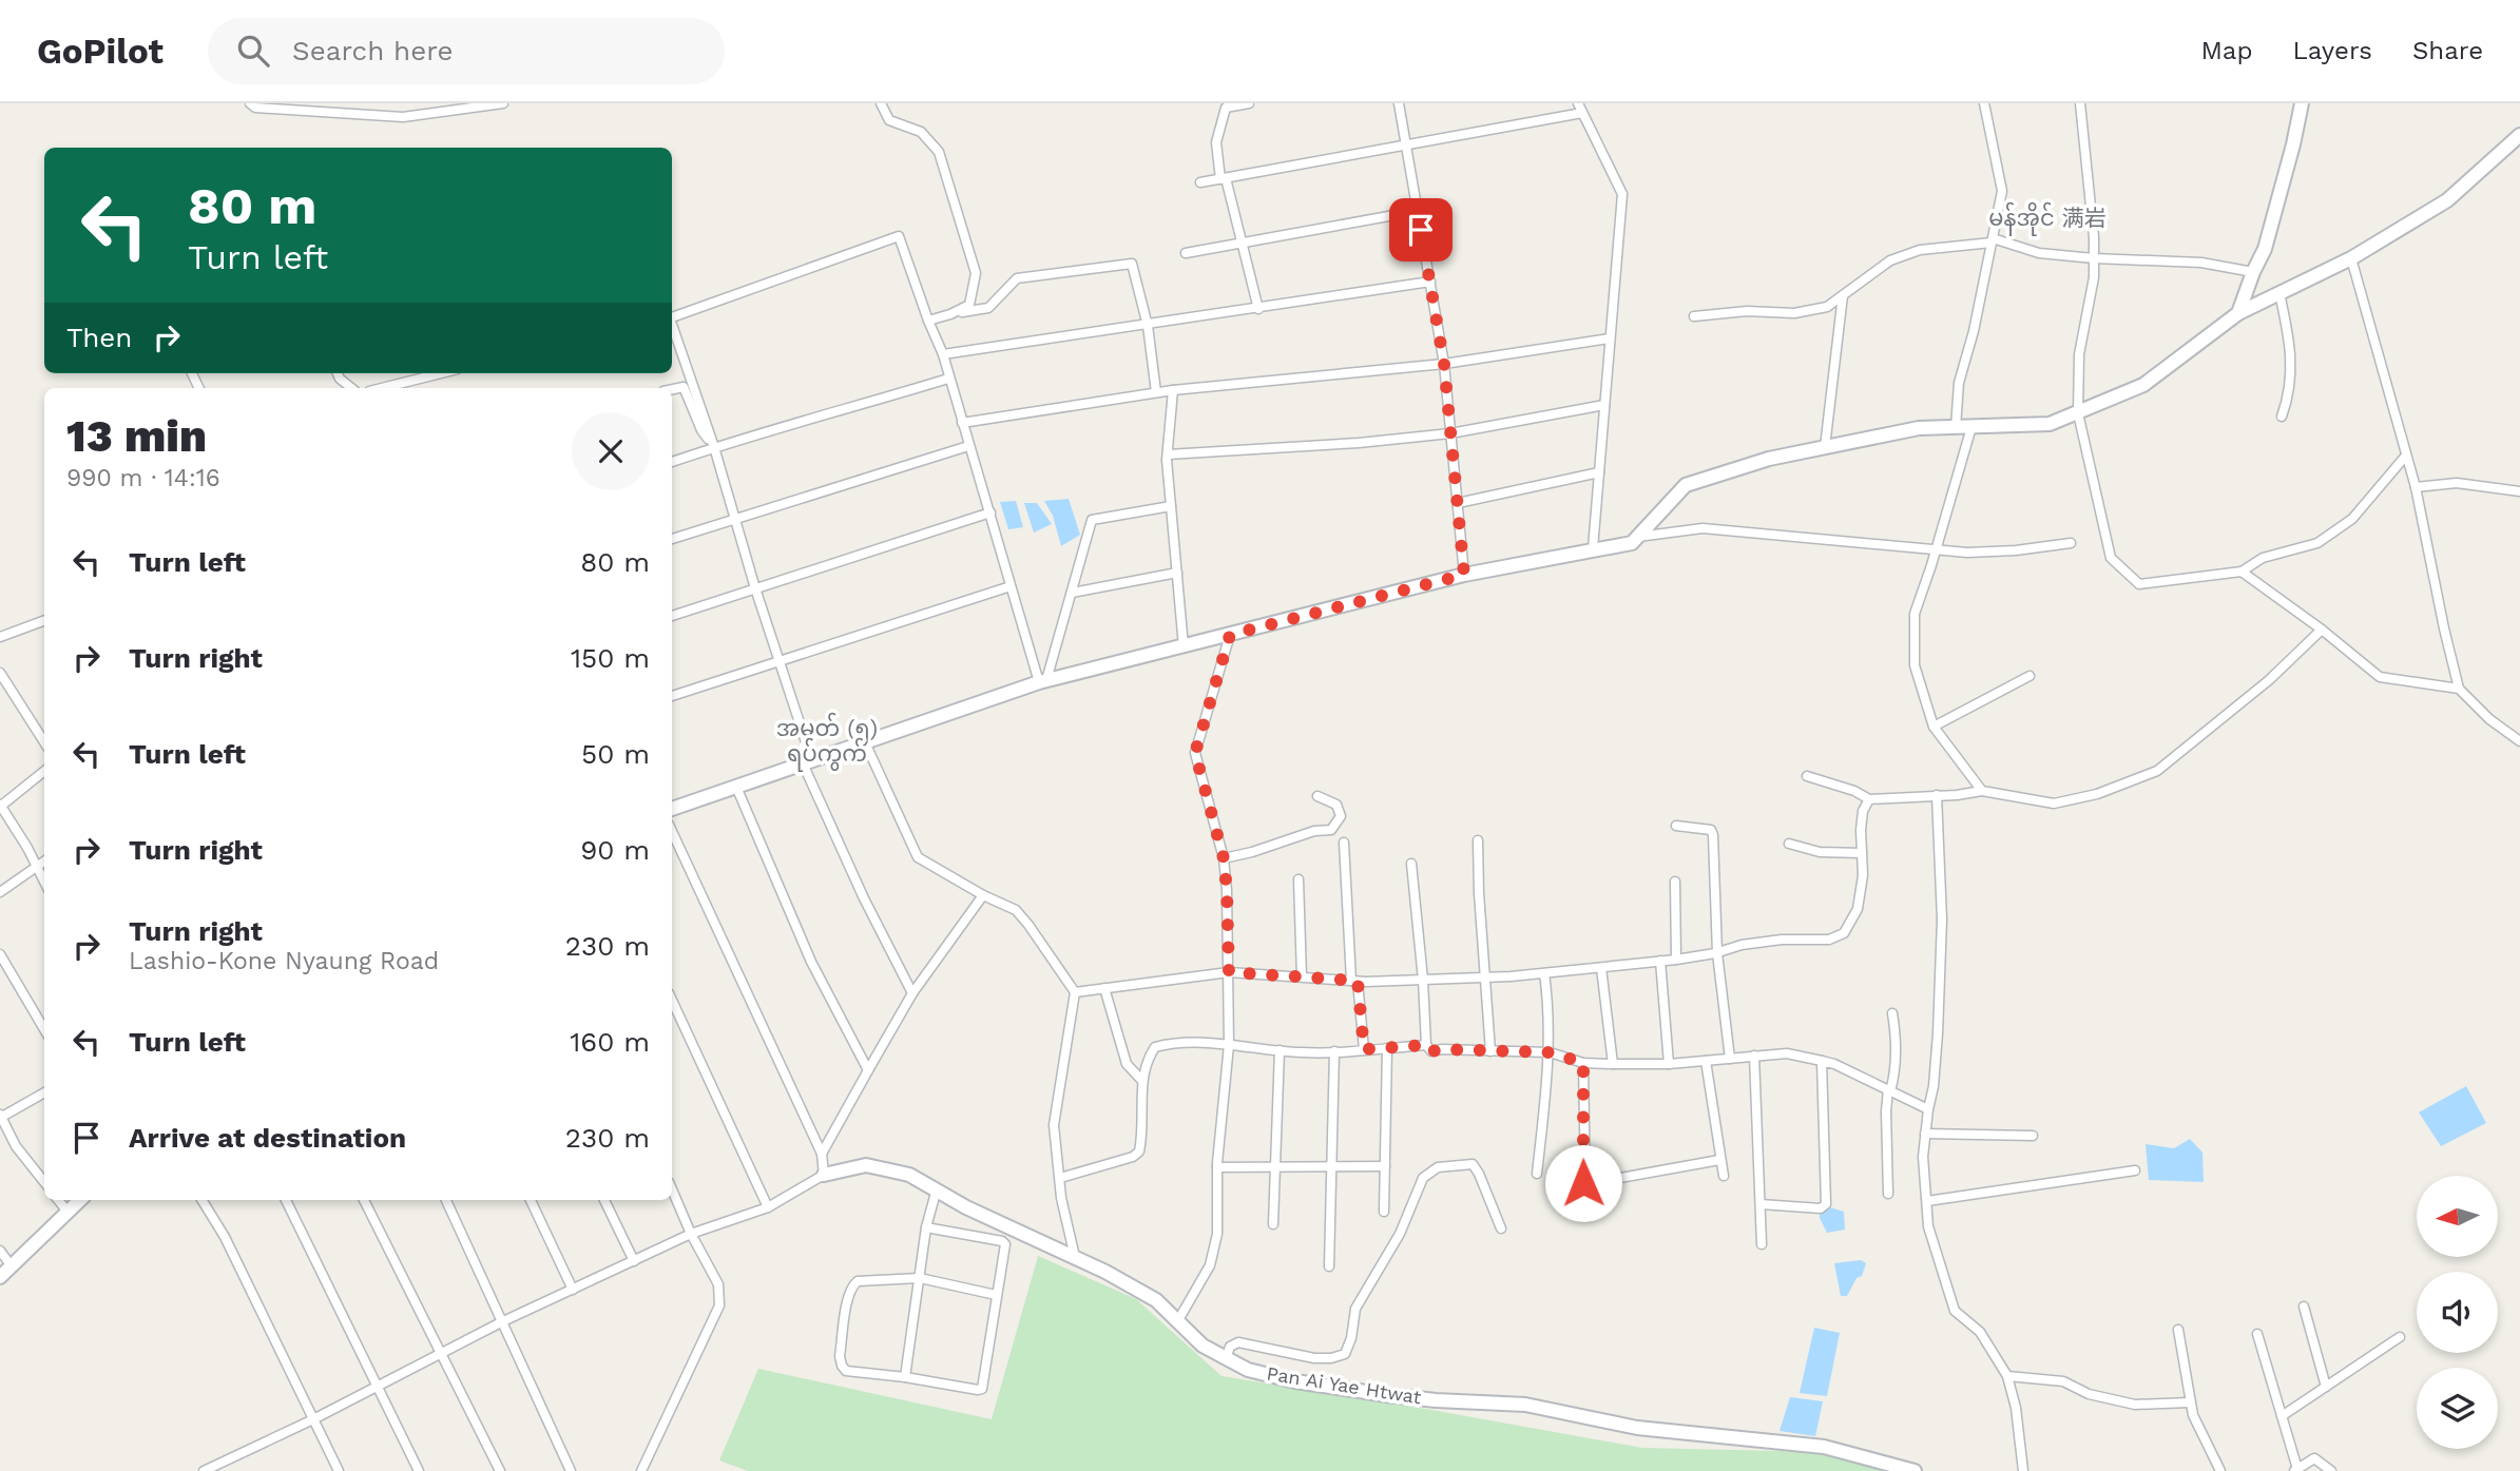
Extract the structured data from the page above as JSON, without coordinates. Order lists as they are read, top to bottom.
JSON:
{
  "streets": {
    "main road": ["Pan Ai Yae Htwat"]
  },
  "districts": ["မန်အိုင် 满岩", "အမှတ် (၅) ရပ်ကွက်"],
  "north": "left",
  "page": {
    "header": "GoPilot",
    "search": "Search here",
    "nav": ["Map", "Layers", "Share"],
    "turn": ["80 m", "Turn left"],
    "then": "Then",
    "heading": ["13 min", "990 m · 14:16"],
    "list": [
      {
        "name": "Turn left",
        "value": "80 m"
      },
      {
        "name": "Turn right",
        "value": "150 m"
      },
      {
        "name": "Turn left",
        "value": "50 m"
      },
      {
        "name": "Turn right",
        "value": "90 m"
      },
      {
        "name": "Turn right",
        "note": "Lashio-Kone Nyaung Road",
        "value": "230 m"
      },
      {
        "name": "Turn left",
        "value": "160 m"
      },
      {
        "name": "Arrive at destination",
        "value": "230 m"
      }
    ]
  }
}
